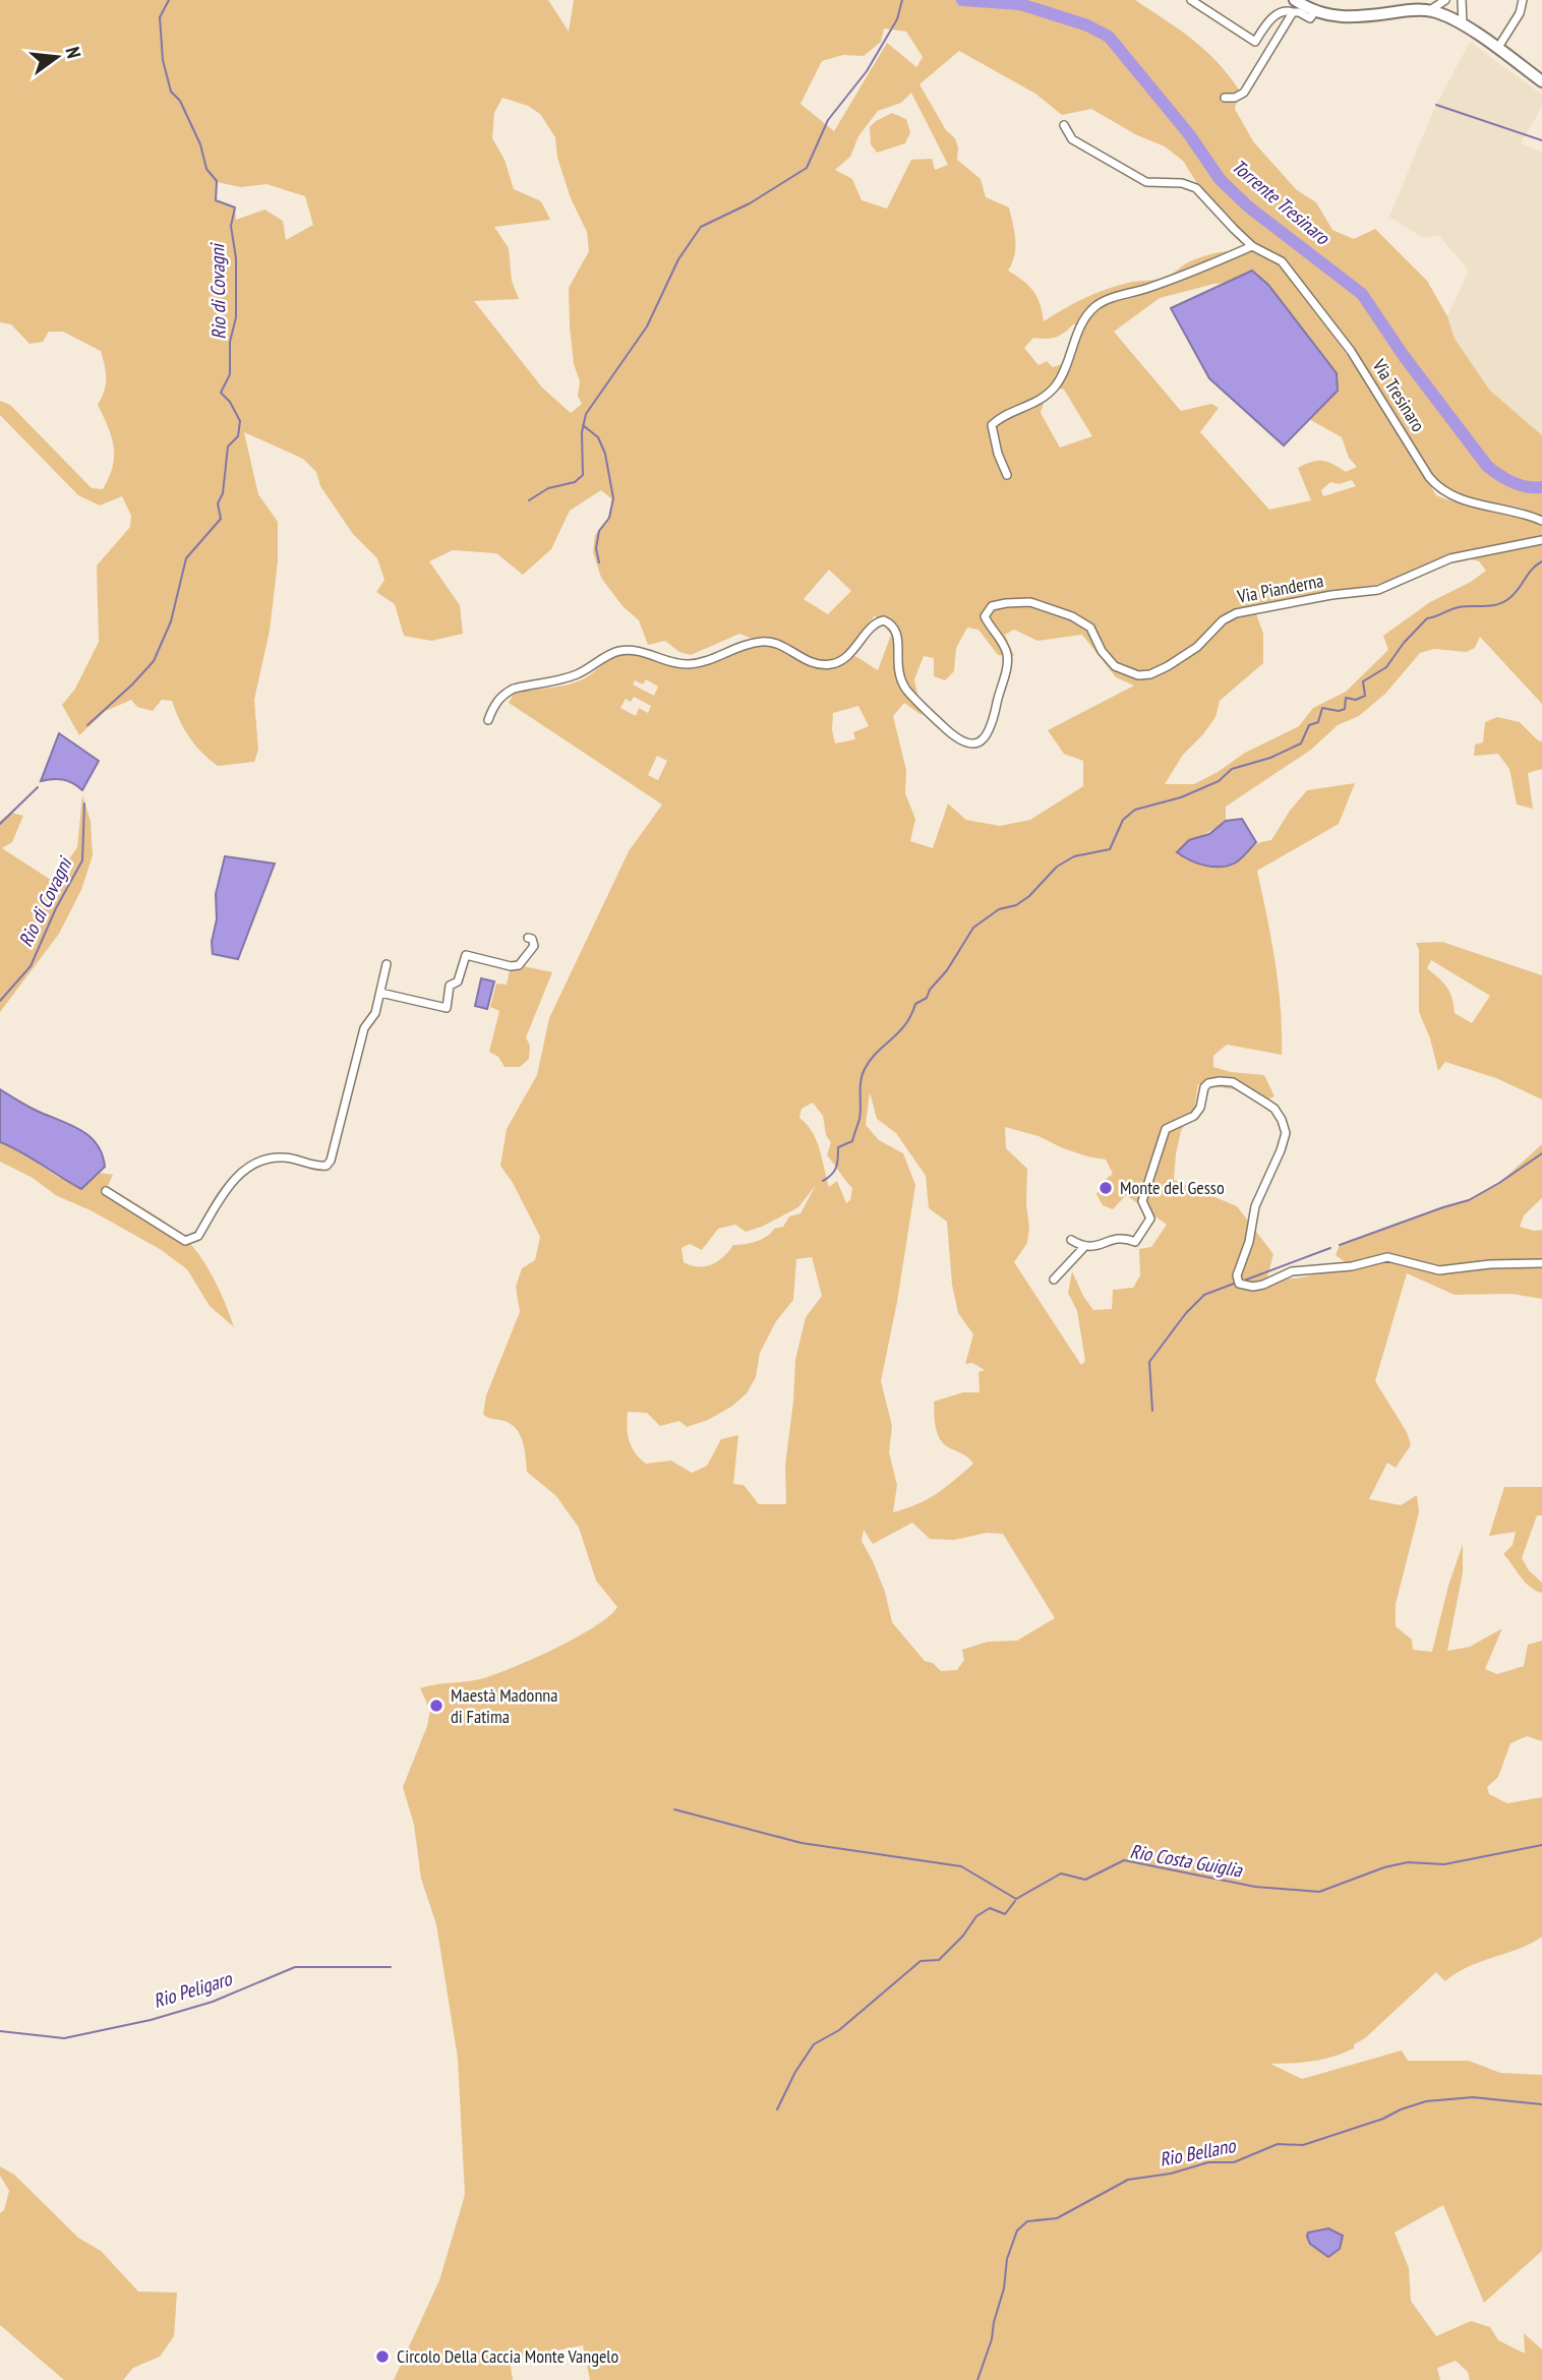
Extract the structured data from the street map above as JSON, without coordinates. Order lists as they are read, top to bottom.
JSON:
{
  "streets": {
    "street": ["Via Tresinaro", "Via Pianderna"]
  },
  "water": [
    "Torrente Tresinaro",
    "Rio di Covagni",
    "Rio Costa Guiglia",
    "Rio Peligaro",
    "Rio Bellano"
  ],
  "places": ["Monte del Gesso", "Maestà Madonna di Fatima", "Circolo Della Caccia Monte Vangelo"],
  "north": "right"
}
